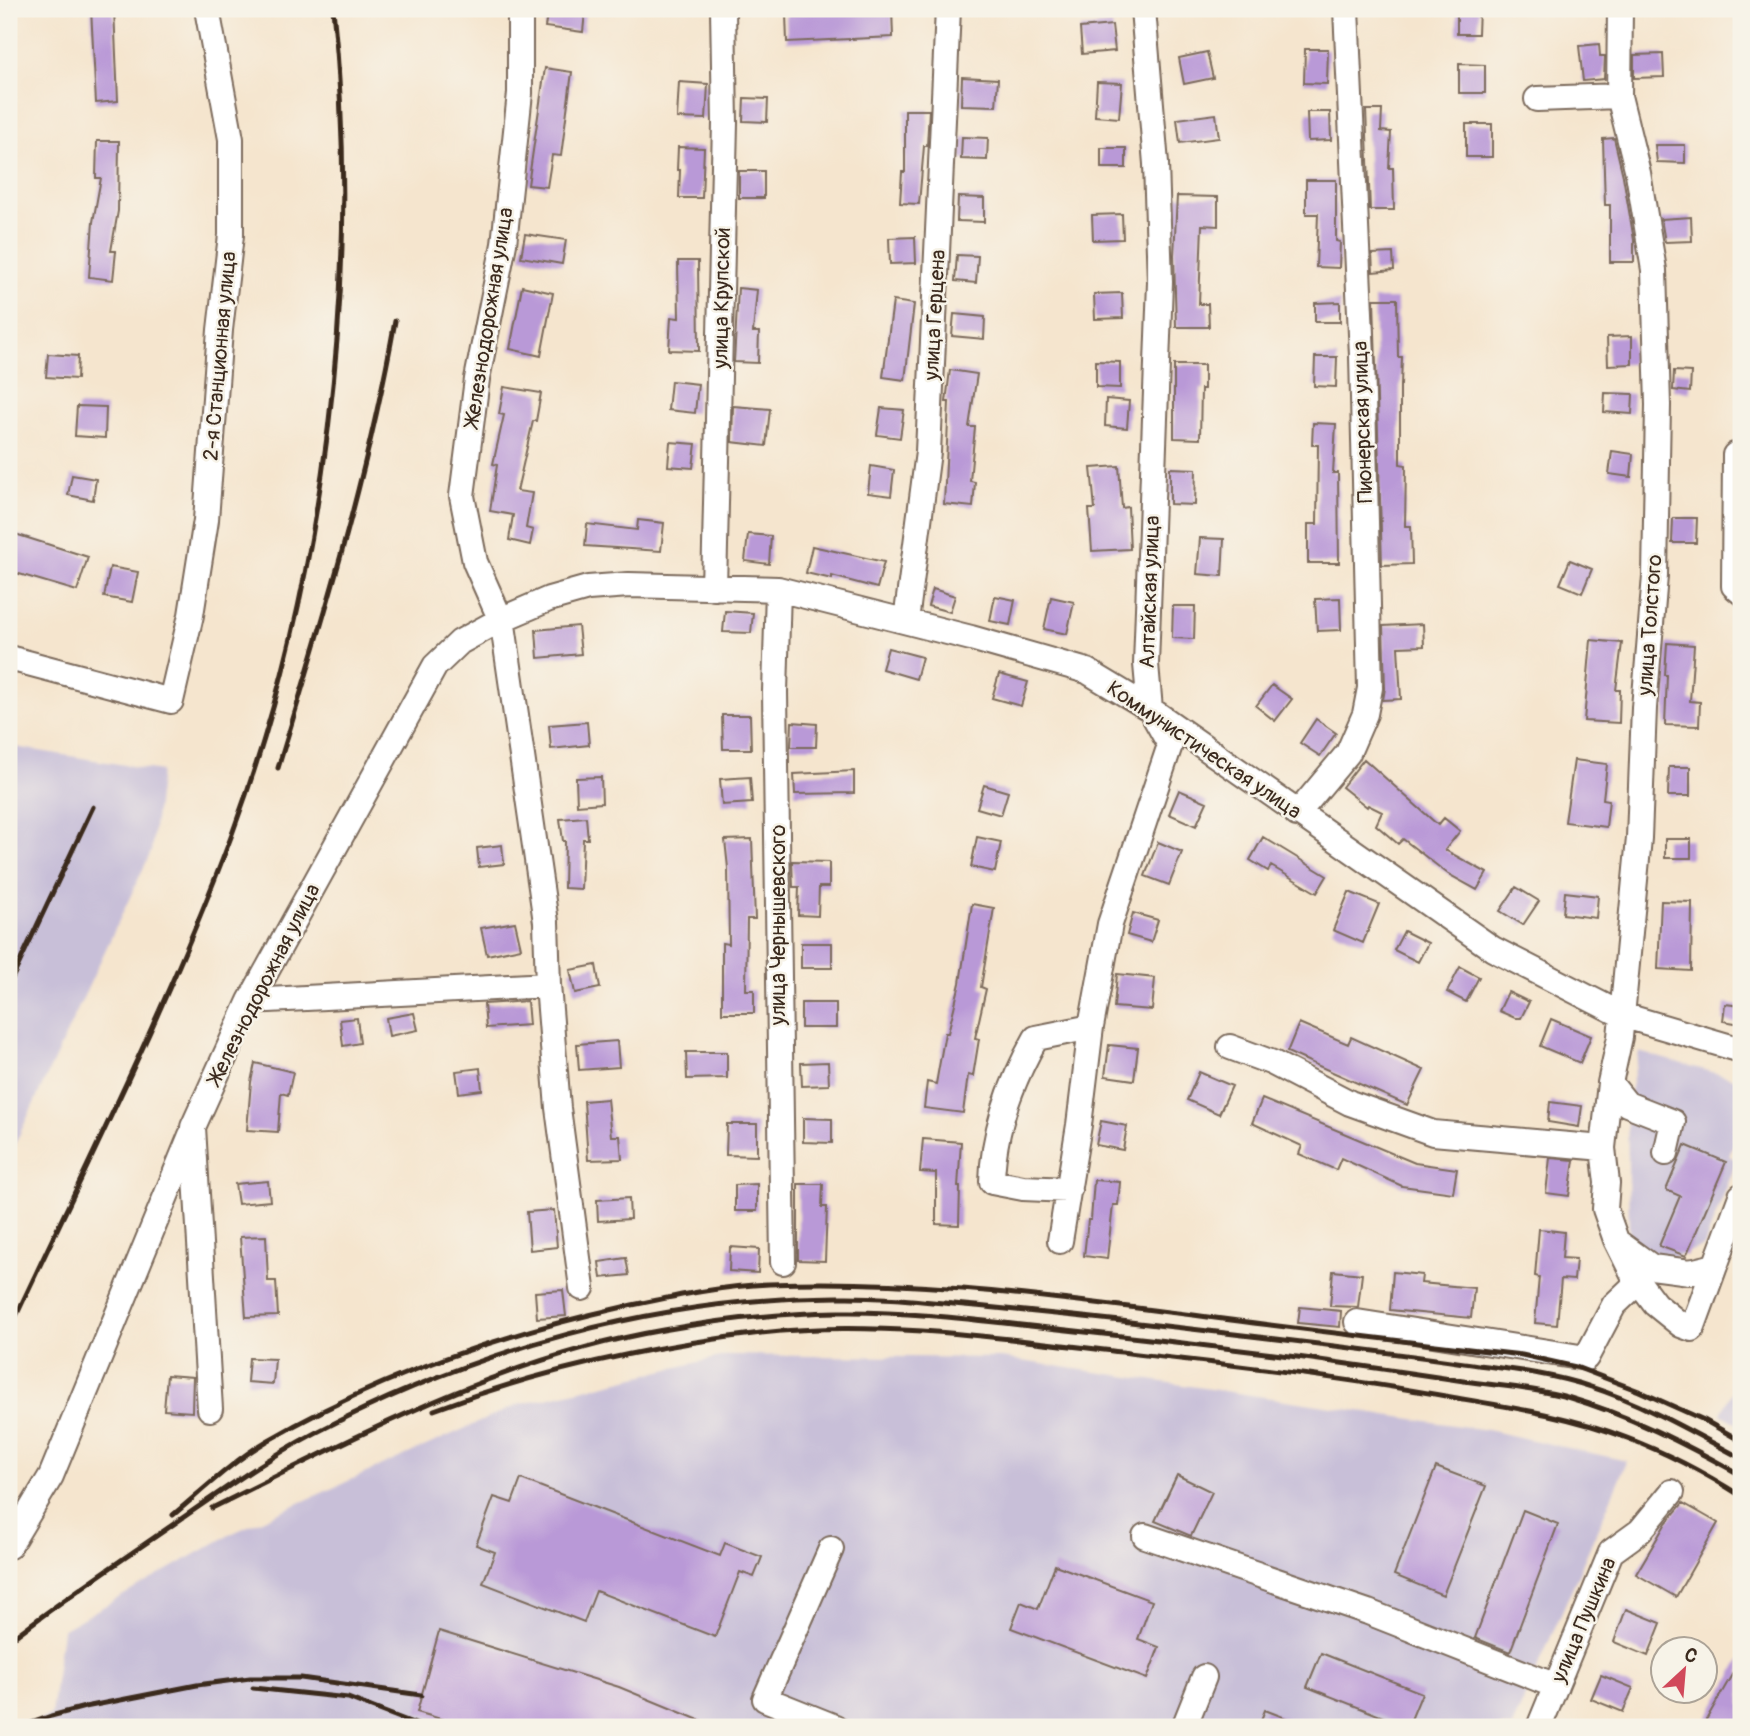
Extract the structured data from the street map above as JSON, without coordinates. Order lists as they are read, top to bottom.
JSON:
{
  "streets": {
    "street": [
      "улица Крупской",
      "улица Герцена",
      "Железнодорожная улица",
      "2-я Станционная улица",
      "Пионерская улица",
      "Алтайская улица",
      "улица Толстого",
      "Коммунистическая улица",
      "улица Чернышевского",
      "улица Пушкина"
    ]
  },
  "crossings": [
    ["улица Крупской", "Коммунистическая улица"],
    ["улица Герцена", "Коммунистическая улица"],
    ["Железнодорожная улица", "Коммунистическая улица"],
    ["Пионерская улица", "Коммунистическая улица"],
    ["Алтайская улица", "Коммунистическая улица"],
    ["улица Толстого", "Коммунистическая улица"],
    ["Коммунистическая улица", "улица Чернышевского"]
  ],
  "north": "top right"
}
